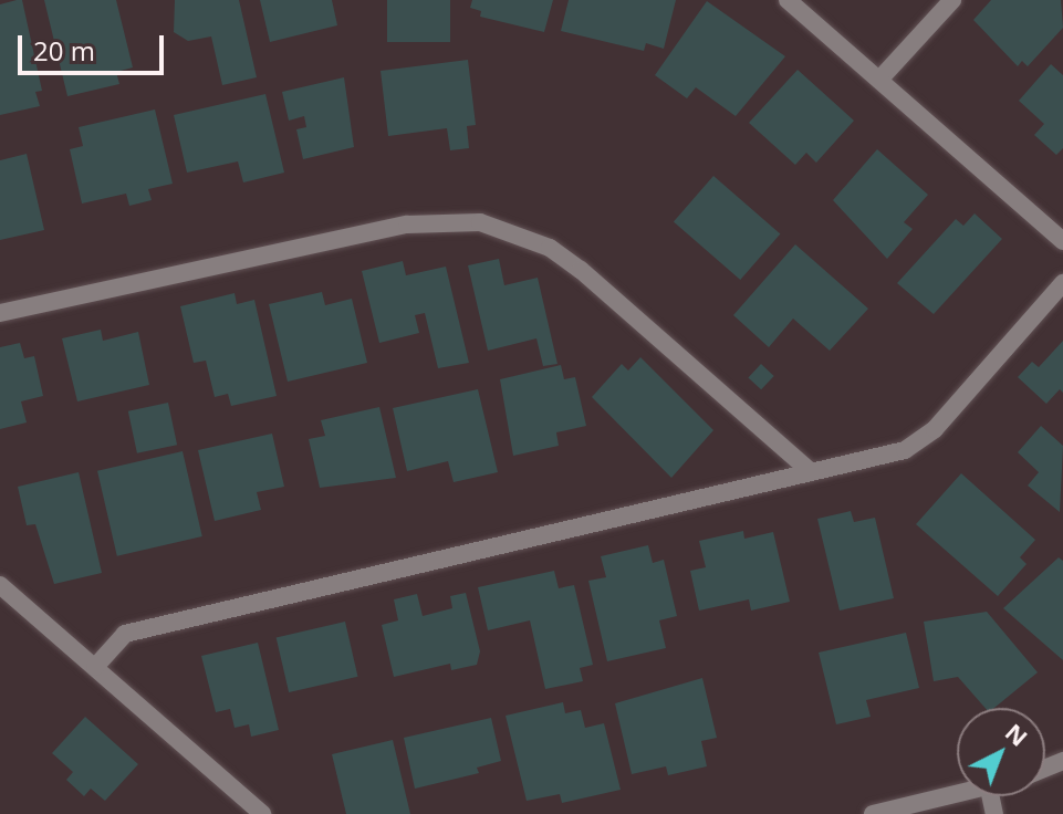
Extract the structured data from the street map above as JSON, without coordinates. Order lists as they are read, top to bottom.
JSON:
{
  "scale_bar": "20 m",
  "north": "top right"
}
